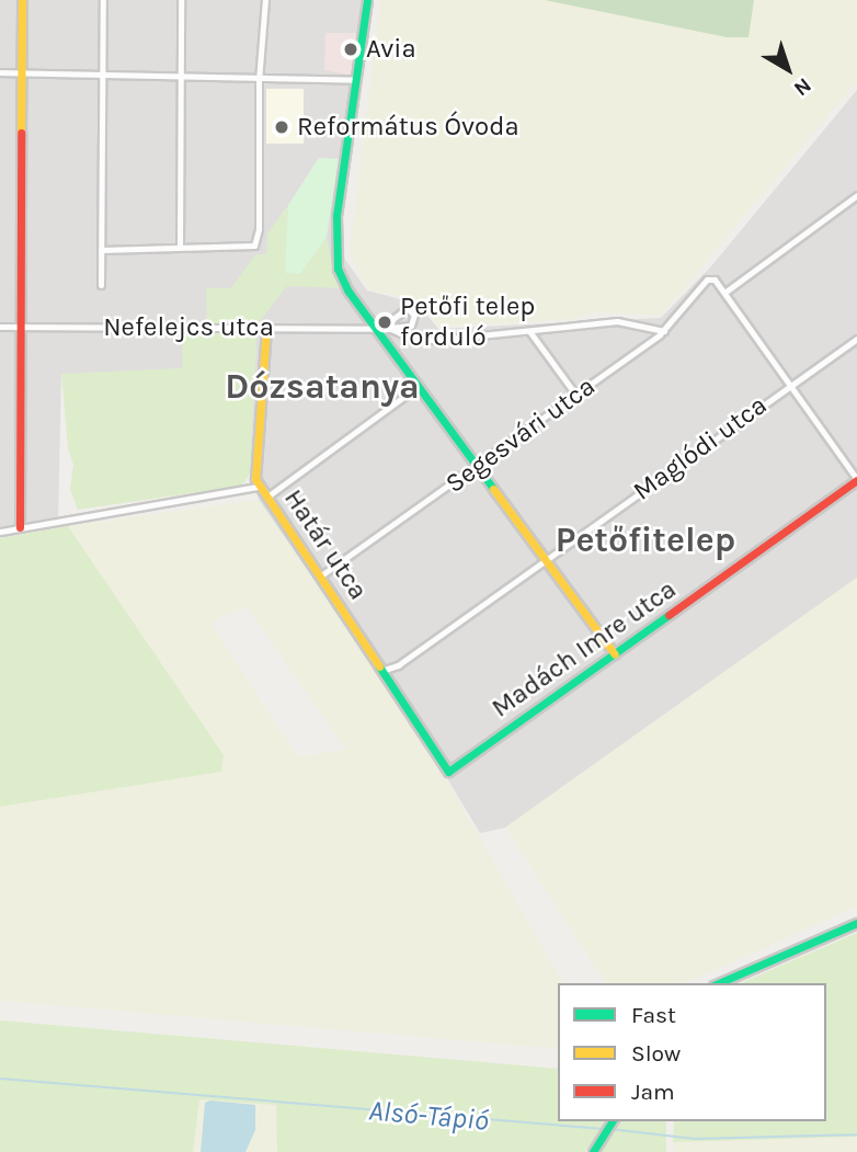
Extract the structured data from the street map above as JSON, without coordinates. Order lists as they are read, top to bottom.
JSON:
{
  "streets": {
    "street": [
      "Nefelejcs utca",
      "Segesvári utca",
      "Maglódi utca",
      "Határ utca",
      "Madách Imre utca"
    ]
  },
  "crossings": [
    ["Segesvári utca", "Határ utca"],
    ["Maglódi utca", "Határ utca"],
    ["Határ utca", "Madách Imre utca"]
  ],
  "districts": ["Dózsatanya", "Petőfitelep"],
  "water": ["Alsó-Tápió"],
  "places": ["Avia", "Református Óvoda", "Petőfi telep forduló"],
  "legend": ["Fast", "Slow", "Jam"],
  "north": "bottom right"
}
